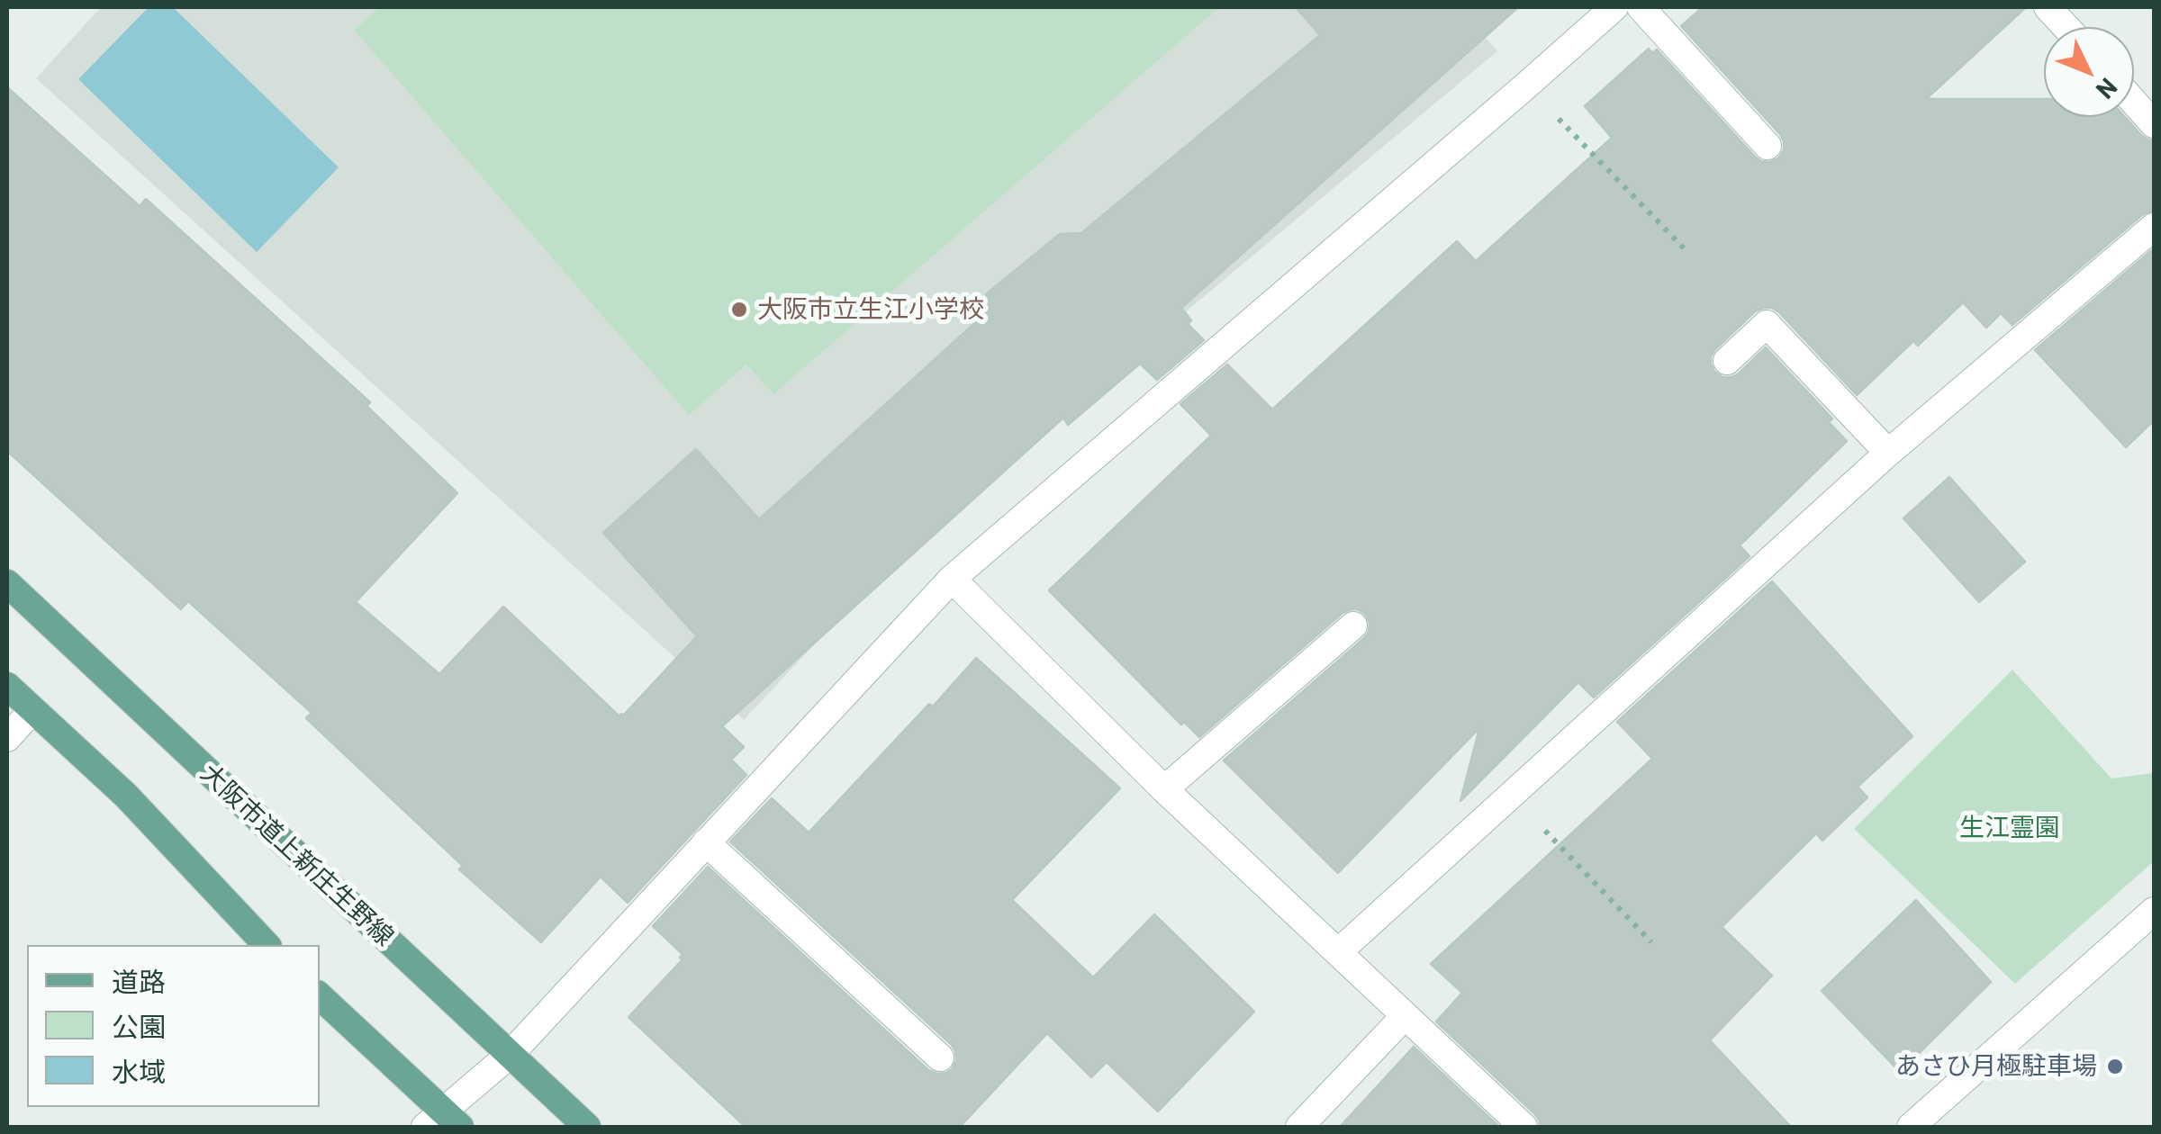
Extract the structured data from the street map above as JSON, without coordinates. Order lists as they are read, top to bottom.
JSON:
{
  "streets": {
    "main road": ["大阪市道上新庄生野線"]
  },
  "parks": ["生江霊園"],
  "places": ["大阪市立生江小学校", "あさひ月極駐車場"],
  "legend": ["道路", "公園", "水域"],
  "north": "bottom right"
}
